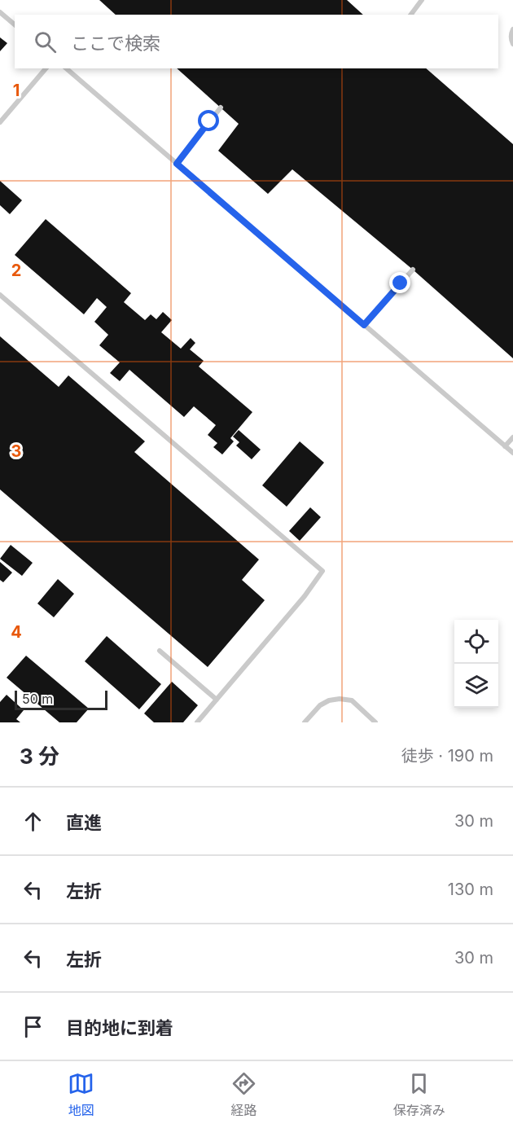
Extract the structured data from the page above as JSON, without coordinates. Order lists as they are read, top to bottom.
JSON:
{
  "scale_bar": "50 m",
  "page": {
    "search": "ここで検索",
    "scale": "50 m",
    "heading": ["3 分", "徒歩 · 190 m"],
    "list": [
      ["直進", "30 m"],
      ["左折", "130 m"],
      ["左折", "30 m"],
      "目的地に到着"
    ],
    "nav": ["地図", "経路", "保存済み"]
  },
  "grid": {
    "rows": [
      "1",
      "2",
      "3",
      "4"
    ]
  }
}
